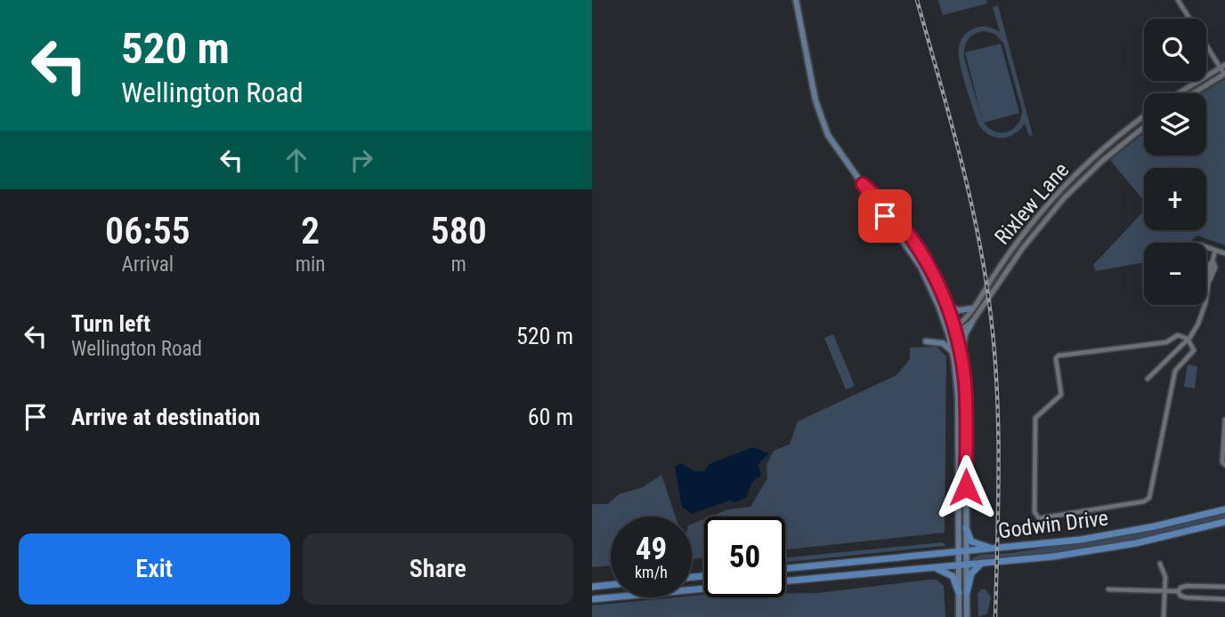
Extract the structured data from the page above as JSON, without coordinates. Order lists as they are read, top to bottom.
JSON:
{
  "streets": {
    "main road": ["Godwin Drive"],
    "street": ["Rixlew Lane"]
  },
  "page": {
    "turn": ["520 m", "Wellington Road"],
    "map_buttons": ["+", "−"],
    "eta": [
      "06:55",
      "Arrival",
      "2",
      "min",
      "580",
      "m"
    ],
    "list": [
      {
        "name": "Turn left",
        "note": "Wellington Road",
        "value": "520 m"
      },
      {
        "name": "Arrive at destination",
        "value": "60 m"
      }
    ],
    "speed": "49 km/h",
    "limit": "50",
    "buttons": ["Exit", "Share"]
  }
}
